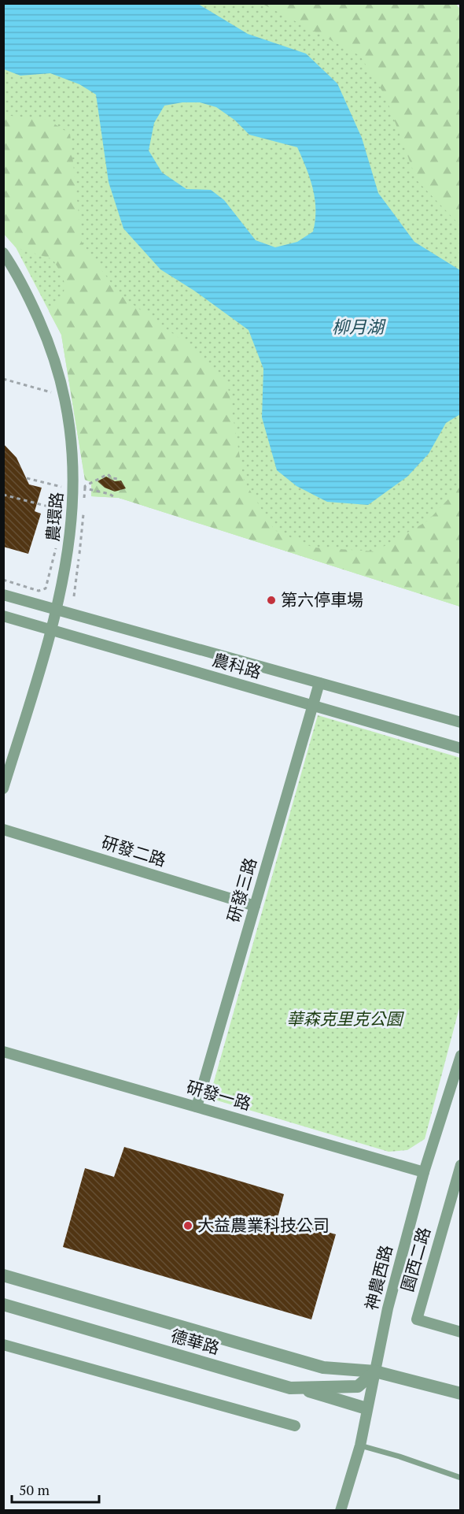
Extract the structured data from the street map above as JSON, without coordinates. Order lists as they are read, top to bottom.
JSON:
{
  "streets": {
    "street": [
      "農環路",
      "農科路",
      "研發二路",
      "研發三路",
      "研發一路",
      "園西二路",
      "神農西路",
      "德華路"
    ]
  },
  "crossings": [
    ["農環路", "農科路"],
    ["農科路", "研發三路"],
    ["研發二路", "研發三路"],
    ["研發三路", "研發一路"],
    ["研發一路", "神農西路"],
    ["神農西路", "德華路"]
  ],
  "water": ["柳月湖"],
  "parks": ["華森克里克公園"],
  "places": ["第六停車場", "大益農業科技公司"],
  "scale_bar": "50 m"
}
